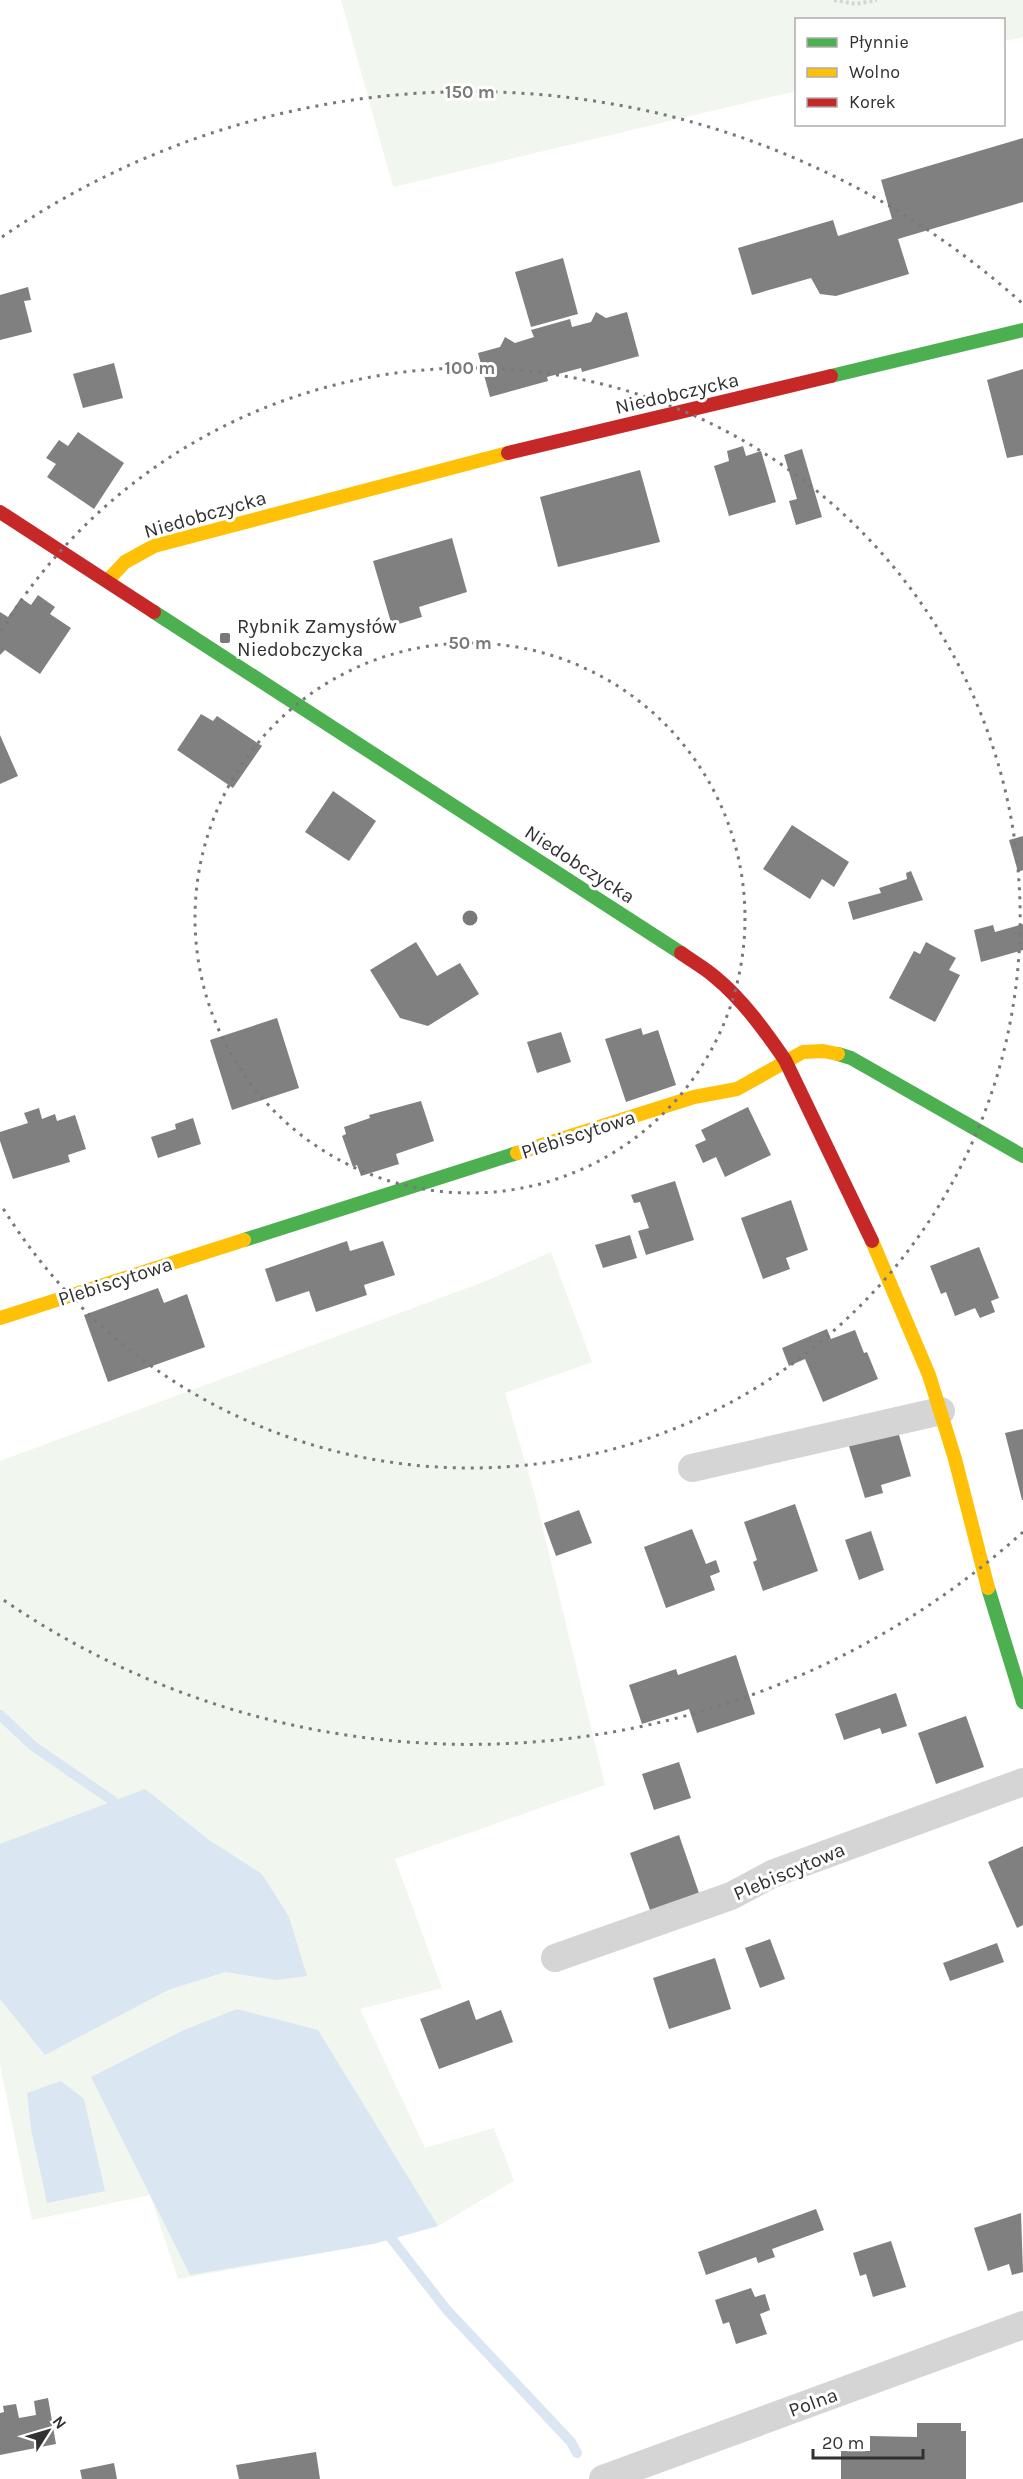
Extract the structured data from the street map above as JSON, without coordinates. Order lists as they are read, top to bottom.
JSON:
{
  "streets": {
    "street": ["Niedobczycka", "Plebiscytowa", "Polna"]
  },
  "crossings": [
    ["Niedobczycka", "Plebiscytowa"]
  ],
  "places": {
    "transit": ["Rybnik Zamysłów Niedobczycka"]
  },
  "legend": ["Płynnie", "Wolno", "Korek"],
  "scale_bar": "20 m",
  "north": "top right",
  "rings": ["150 m", "100 m", "50 m"]
}
